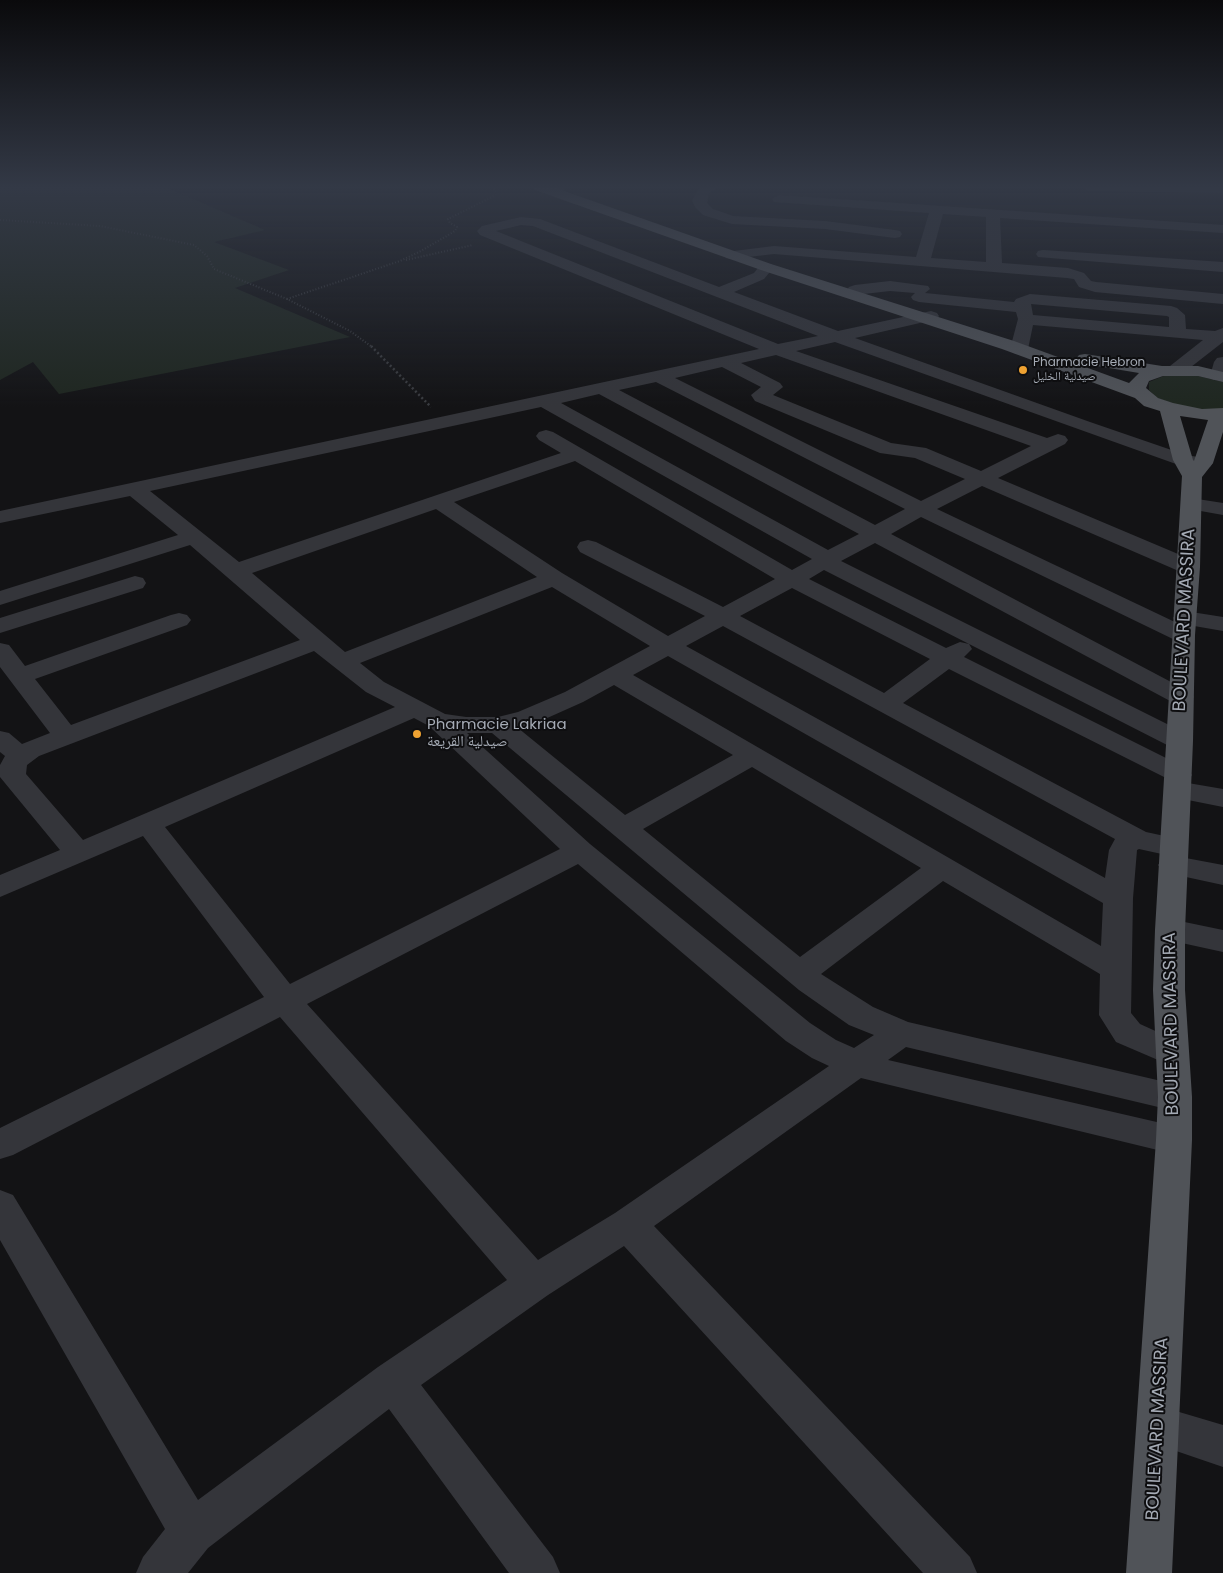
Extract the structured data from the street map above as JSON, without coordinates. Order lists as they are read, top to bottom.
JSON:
{
  "streets": {
    "main road": ["BOULEVARD MASSIRA"]
  },
  "places": ["Pharmacie Hebron صيدلية الخليل", "Pharmacie Lakriaa صيدلية القريعة"]
}
